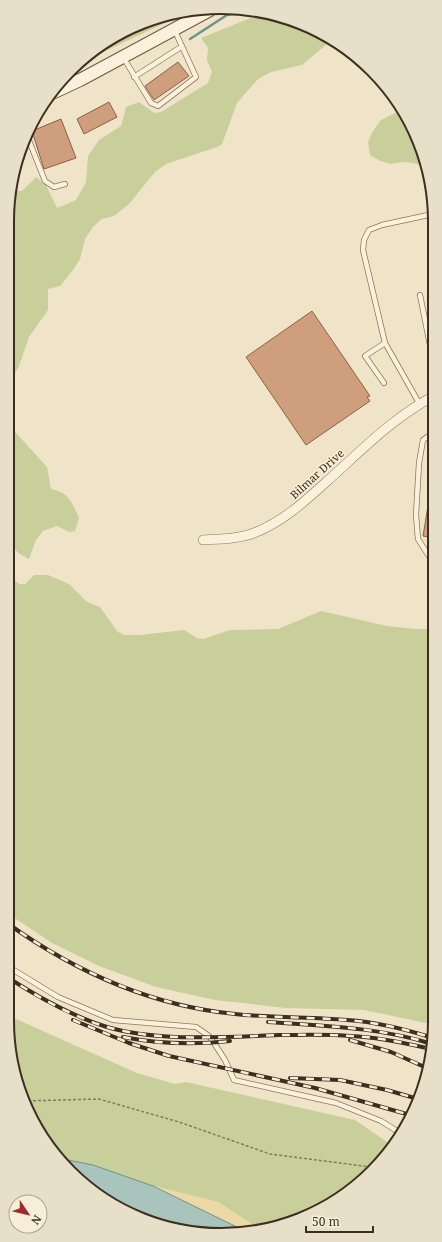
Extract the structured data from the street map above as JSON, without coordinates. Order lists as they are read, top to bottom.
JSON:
{
  "streets": {
    "street": ["Bilmar Drive"]
  },
  "scale_bar": "50 m",
  "north": "bottom right"
}
